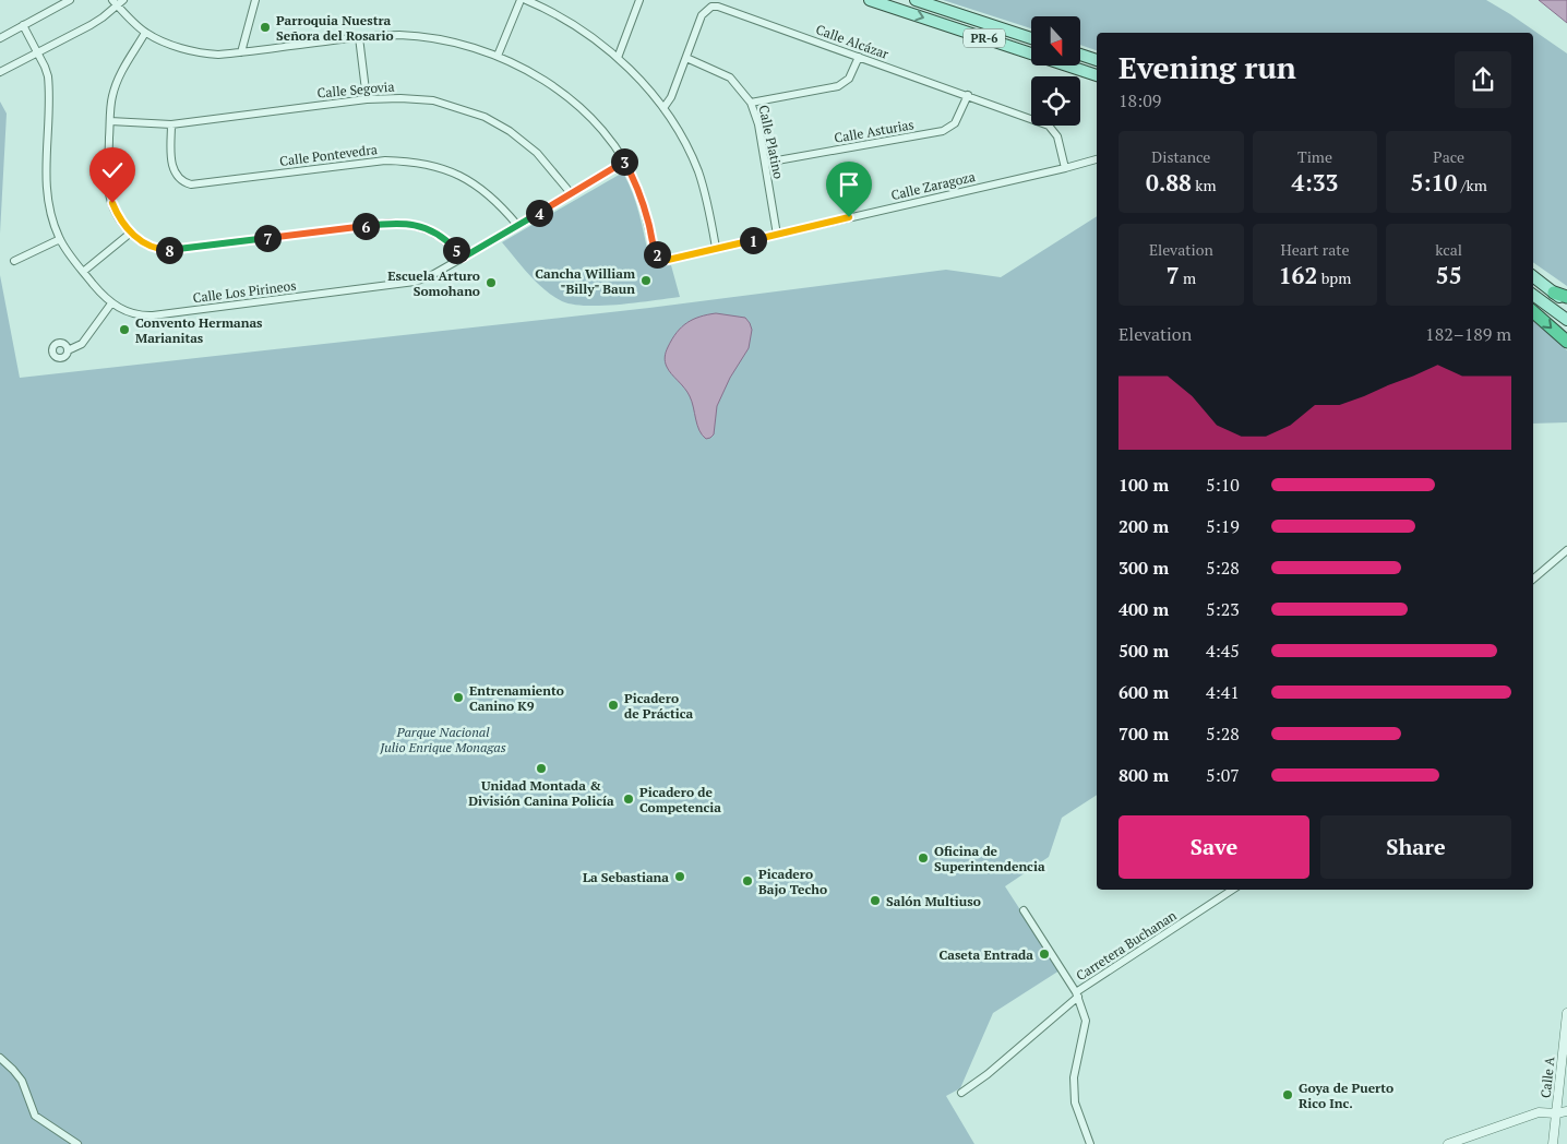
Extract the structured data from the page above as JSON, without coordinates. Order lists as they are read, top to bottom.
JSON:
{
  "streets": {
    "main road": ["PR-6"],
    "street": [
      "Calle Alcázar",
      "Calle Segovia",
      "Calle Asturias",
      "Calle Platino",
      "Calle Pontevedra",
      "Calle Zaragoza",
      "Calle Los Pirineos",
      "Carretera Buchanan",
      "Calle A"
    ]
  },
  "crossings": [
    ["Calle Alcázar", "Calle Asturias"],
    ["Calle Alcázar", "Calle Platino"],
    ["Calle Alcázar", "Calle Zaragoza"],
    ["Calle Segovia", "Calle Pontevedra"],
    ["Calle Segovia", "Calle Los Pirineos"],
    ["Calle Asturias", "Calle Platino"],
    ["Calle Platino", "Calle Zaragoza"],
    ["Calle Pontevedra", "Calle Los Pirineos"],
    ["Calle Zaragoza", "Calle Los Pirineos"]
  ],
  "parks": ["Parque Nacional Julio Enrique Monagas"],
  "places": [
    "Parroquia Nuestra Señora del Rosario",
    "Cancha William \"Billy\" Baun",
    "Escuela Arturo Somohano",
    "Convento Hermanas Marianitas",
    "Entrenamiento Canino K9",
    "Picadero de Práctica",
    "Unidad Montada & División Canina Policía",
    "Picadero de Competencia",
    "Oficina de Superintendencia",
    "La Sebastiana",
    "Picadero Bajo Techo",
    "Salón Multiuso",
    "Caseta Entrada",
    "Goya de Puerto Rico Inc."
  ],
  "north": "bottom",
  "page": {
    "heading": ["Evening run", "18:09"],
    "stats": [
      ["Distance", "0.88 km"],
      ["Time", "4:33"],
      ["Pace", "5:10 /km"],
      ["Elevation", "7 m"],
      ["Heart rate", "162 bpm"],
      ["kcal", "55"]
    ],
    "pins": [
      "3",
      "4",
      "6",
      "7",
      "1",
      "5",
      "8",
      "2"
    ],
    "chart": ["Elevation", "182–189 m"],
    "list": [
      {
        "name": "100 m",
        "note": "5:10"
      },
      {
        "name": "200 m",
        "note": "5:19"
      },
      {
        "name": "300 m",
        "note": "5:28"
      },
      {
        "name": "400 m",
        "note": "5:23"
      },
      {
        "name": "500 m",
        "note": "4:45"
      },
      {
        "name": "600 m",
        "note": "4:41"
      },
      {
        "name": "700 m",
        "note": "5:28"
      },
      {
        "name": "800 m",
        "note": "5:07"
      }
    ],
    "buttons": ["Save", "Share"]
  }
}
